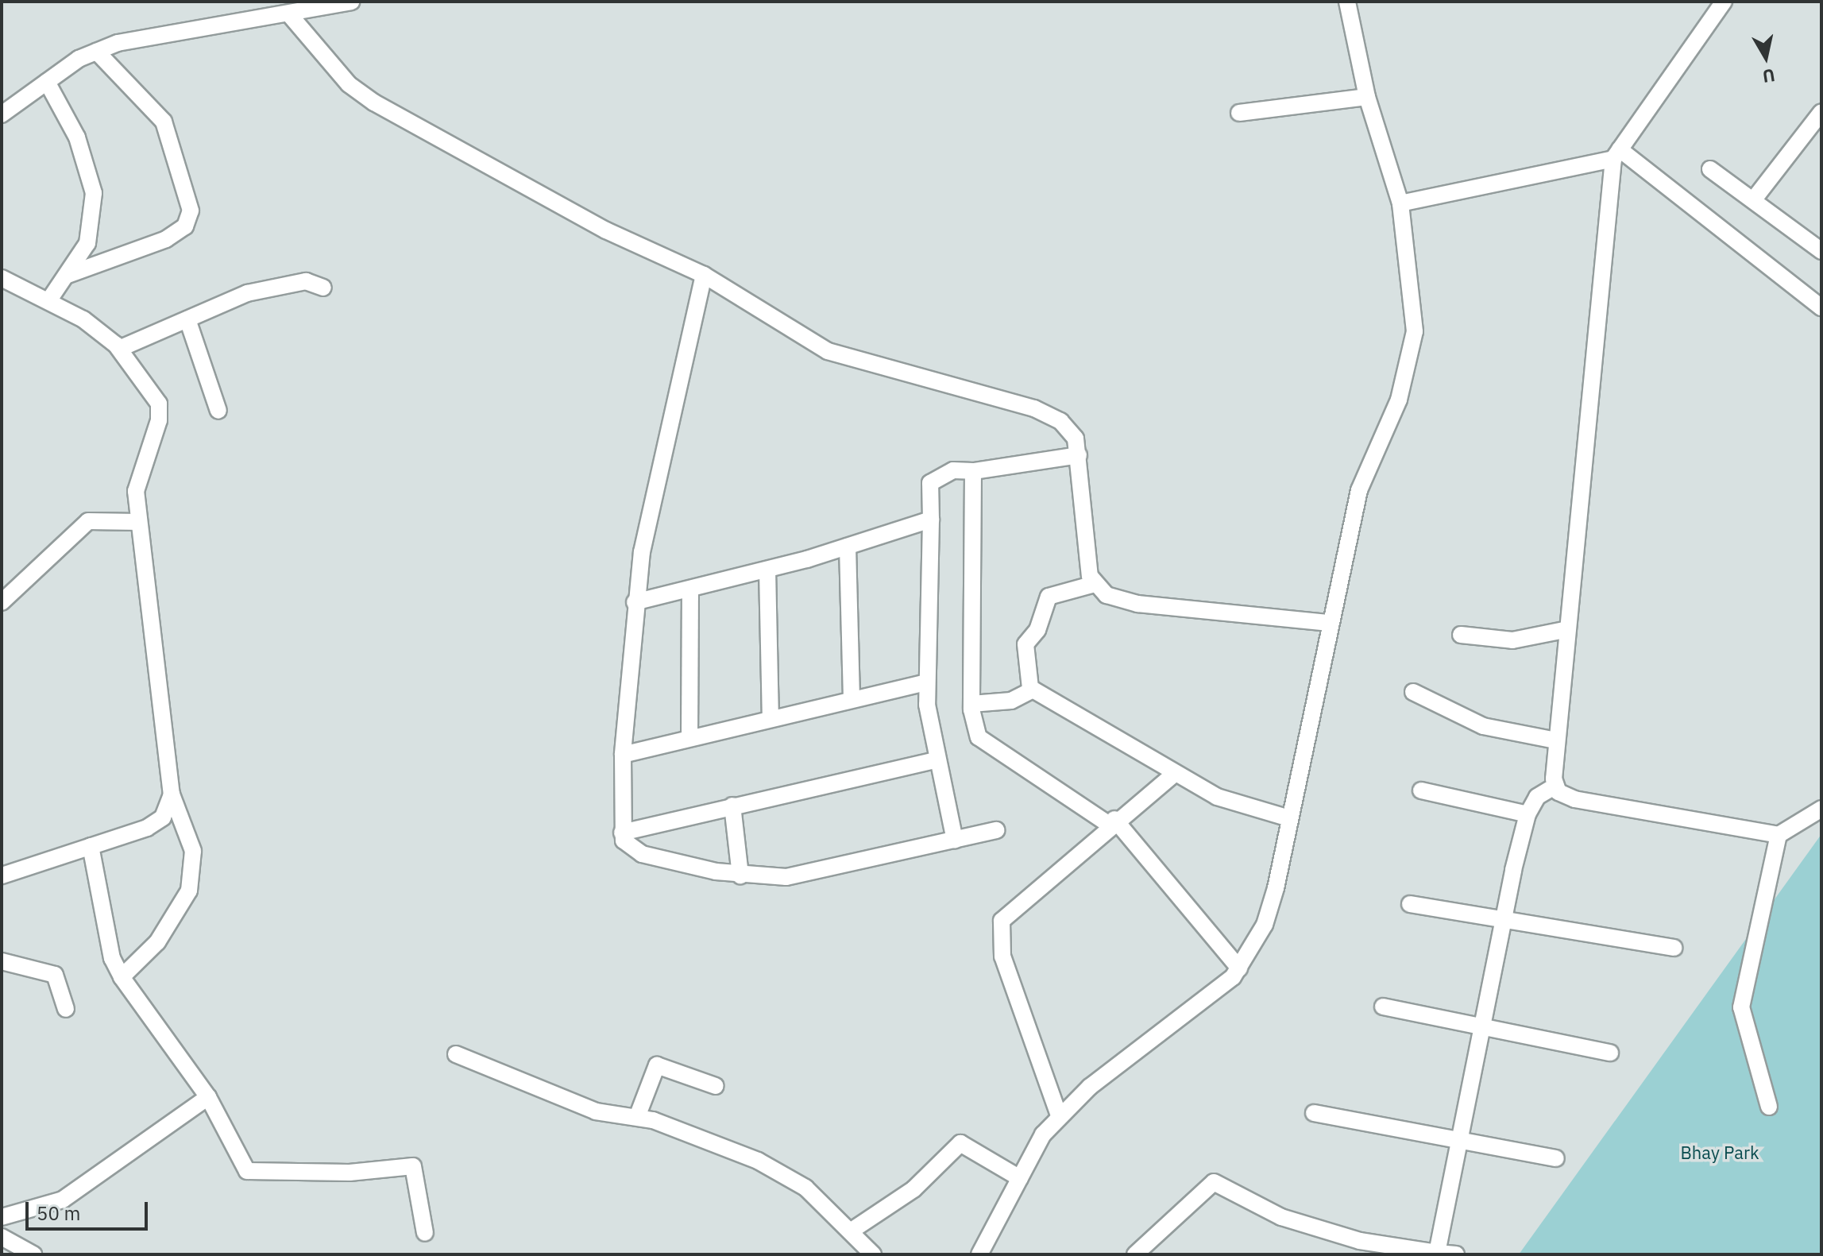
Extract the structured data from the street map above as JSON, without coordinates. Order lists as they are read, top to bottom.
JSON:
{
  "parks": ["Bhay Park"],
  "scale_bar": "50 m",
  "north": "bottom"
}
